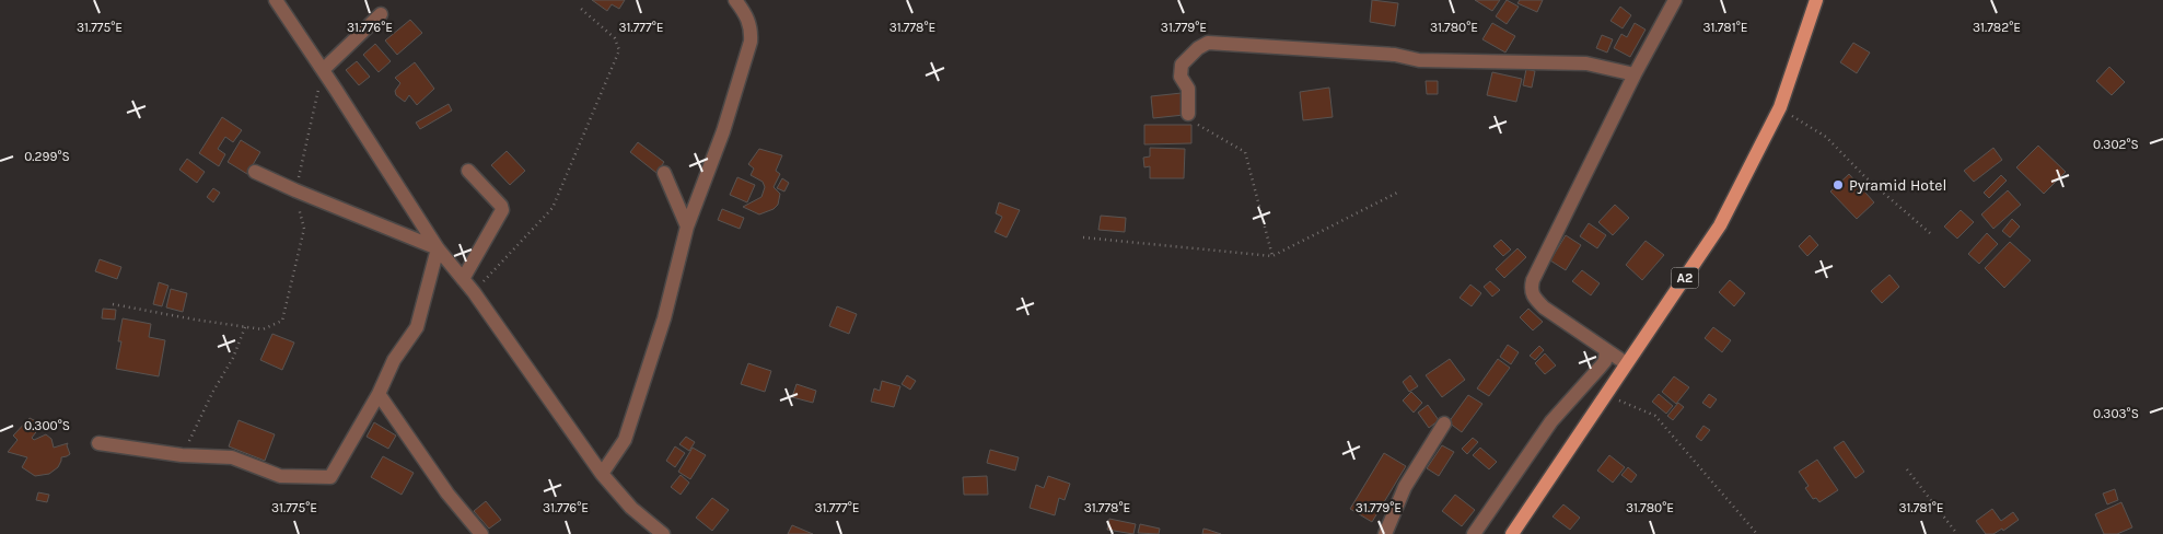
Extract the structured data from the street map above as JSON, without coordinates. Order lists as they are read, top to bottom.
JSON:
{
  "streets": {
    "main road": ["A2"]
  },
  "places": ["Pyramid Hotel"],
  "coordinates": [
    "31.775°E",
    "31.776°E",
    "31.777°E",
    "31.778°E",
    "31.779°E",
    "31.780°E",
    "31.782°E",
    "31.781°E",
    "0.302°S",
    "0.299°S",
    "0.303°S",
    "0.300°S"
  ]
}
